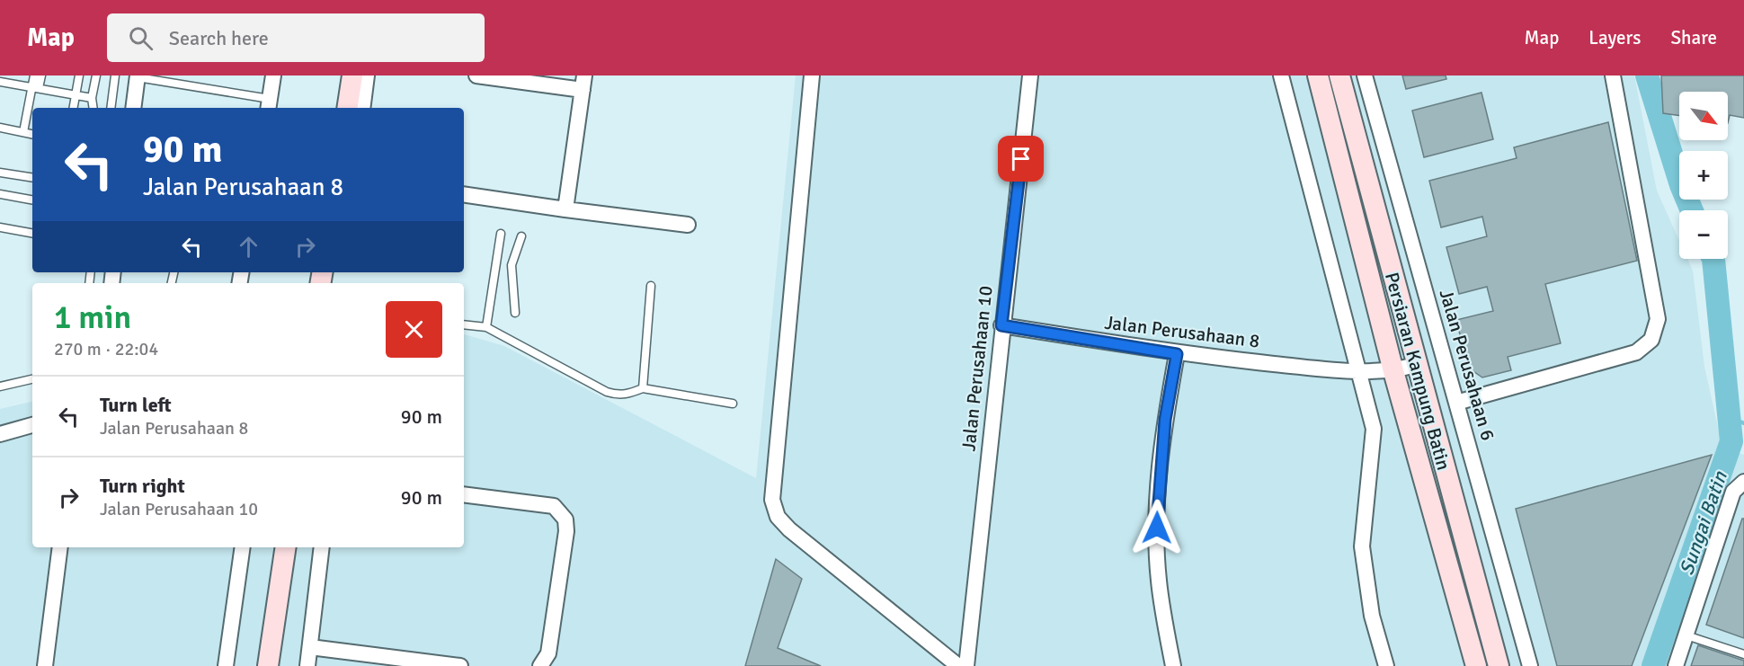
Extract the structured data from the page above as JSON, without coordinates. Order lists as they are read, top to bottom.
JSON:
{
  "streets": {
    "street": [
      "Jalan Perusahaan 8",
      "Jalan Perusahaan 6",
      "Jalan Perusahaan 10",
      "Persiaran Kampung Batin"
    ]
  },
  "crossings": [
    ["Jalan Perusahaan 8", "Jalan Perusahaan 10"],
    ["Jalan Perusahaan 8", "Persiaran Kampung Batin"]
  ],
  "water": ["Sungai Batin"],
  "north": "bottom right",
  "page": {
    "header": "Map",
    "search": "Search here",
    "nav": ["Map", "Layers", "Share"],
    "map_buttons": ["+", "−"],
    "turn": ["90 m", "Jalan Perusahaan 8"],
    "heading": ["1 min", "270 m · 22:04"],
    "list": [
      {
        "name": "Turn left",
        "note": "Jalan Perusahaan 8",
        "value": "90 m"
      },
      {
        "name": "Turn right",
        "note": "Jalan Perusahaan 10",
        "value": "90 m"
      }
    ]
  }
}
